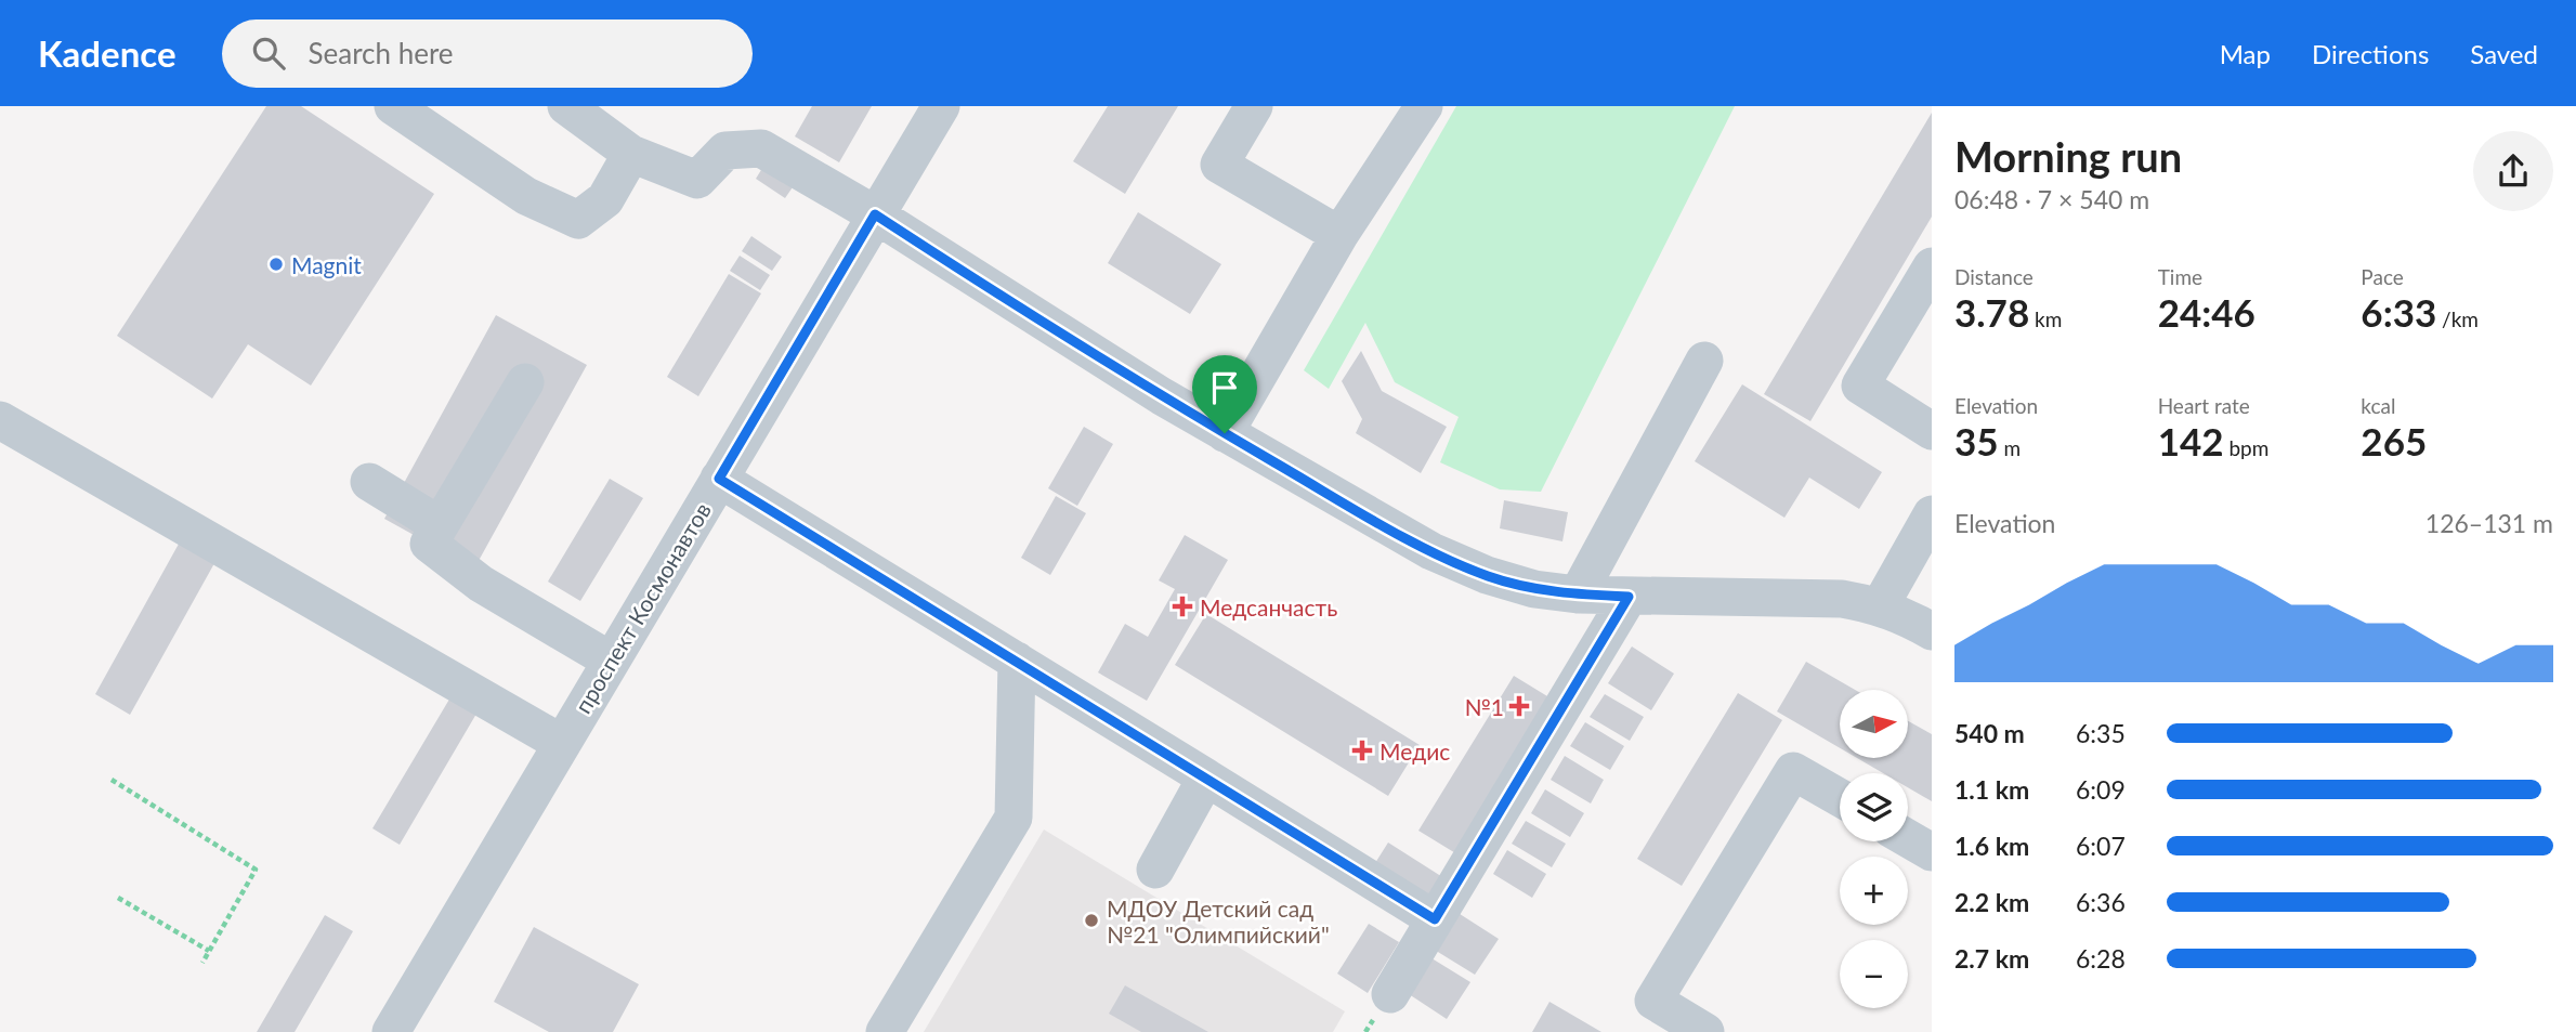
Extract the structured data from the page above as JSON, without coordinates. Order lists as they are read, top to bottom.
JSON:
{
  "streets": {
    "street": ["проспект Космонавтов"]
  },
  "places": {
    "other": ["Magnit", "МДОУ Детский сад №21 \"Олимпийский\""],
    "health": ["Медсанчасть", "№1", "Медис"]
  },
  "north": "right",
  "page": {
    "header": "Kadence",
    "search": "Search here",
    "nav": ["Map", "Directions", "Saved"],
    "heading": ["Morning run", "06:48 · 7 × 540 m"],
    "stats": [
      ["Distance", "3.78 km"],
      ["Time", "24:46"],
      ["Pace", "6:33 /km"],
      ["Elevation", "35 m"],
      ["Heart rate", "142 bpm"],
      ["kcal", "265"]
    ],
    "chart": ["Elevation", "126–131 m"],
    "map_buttons": ["+", "−"],
    "list": [
      {
        "name": "540 m",
        "note": "6:35"
      },
      {
        "name": "1.1 km",
        "note": "6:09"
      },
      {
        "name": "1.6 km",
        "note": "6:07"
      },
      {
        "name": "2.2 km",
        "note": "6:36"
      },
      {
        "name": "2.7 km",
        "note": "6:28"
      }
    ]
  }
}
